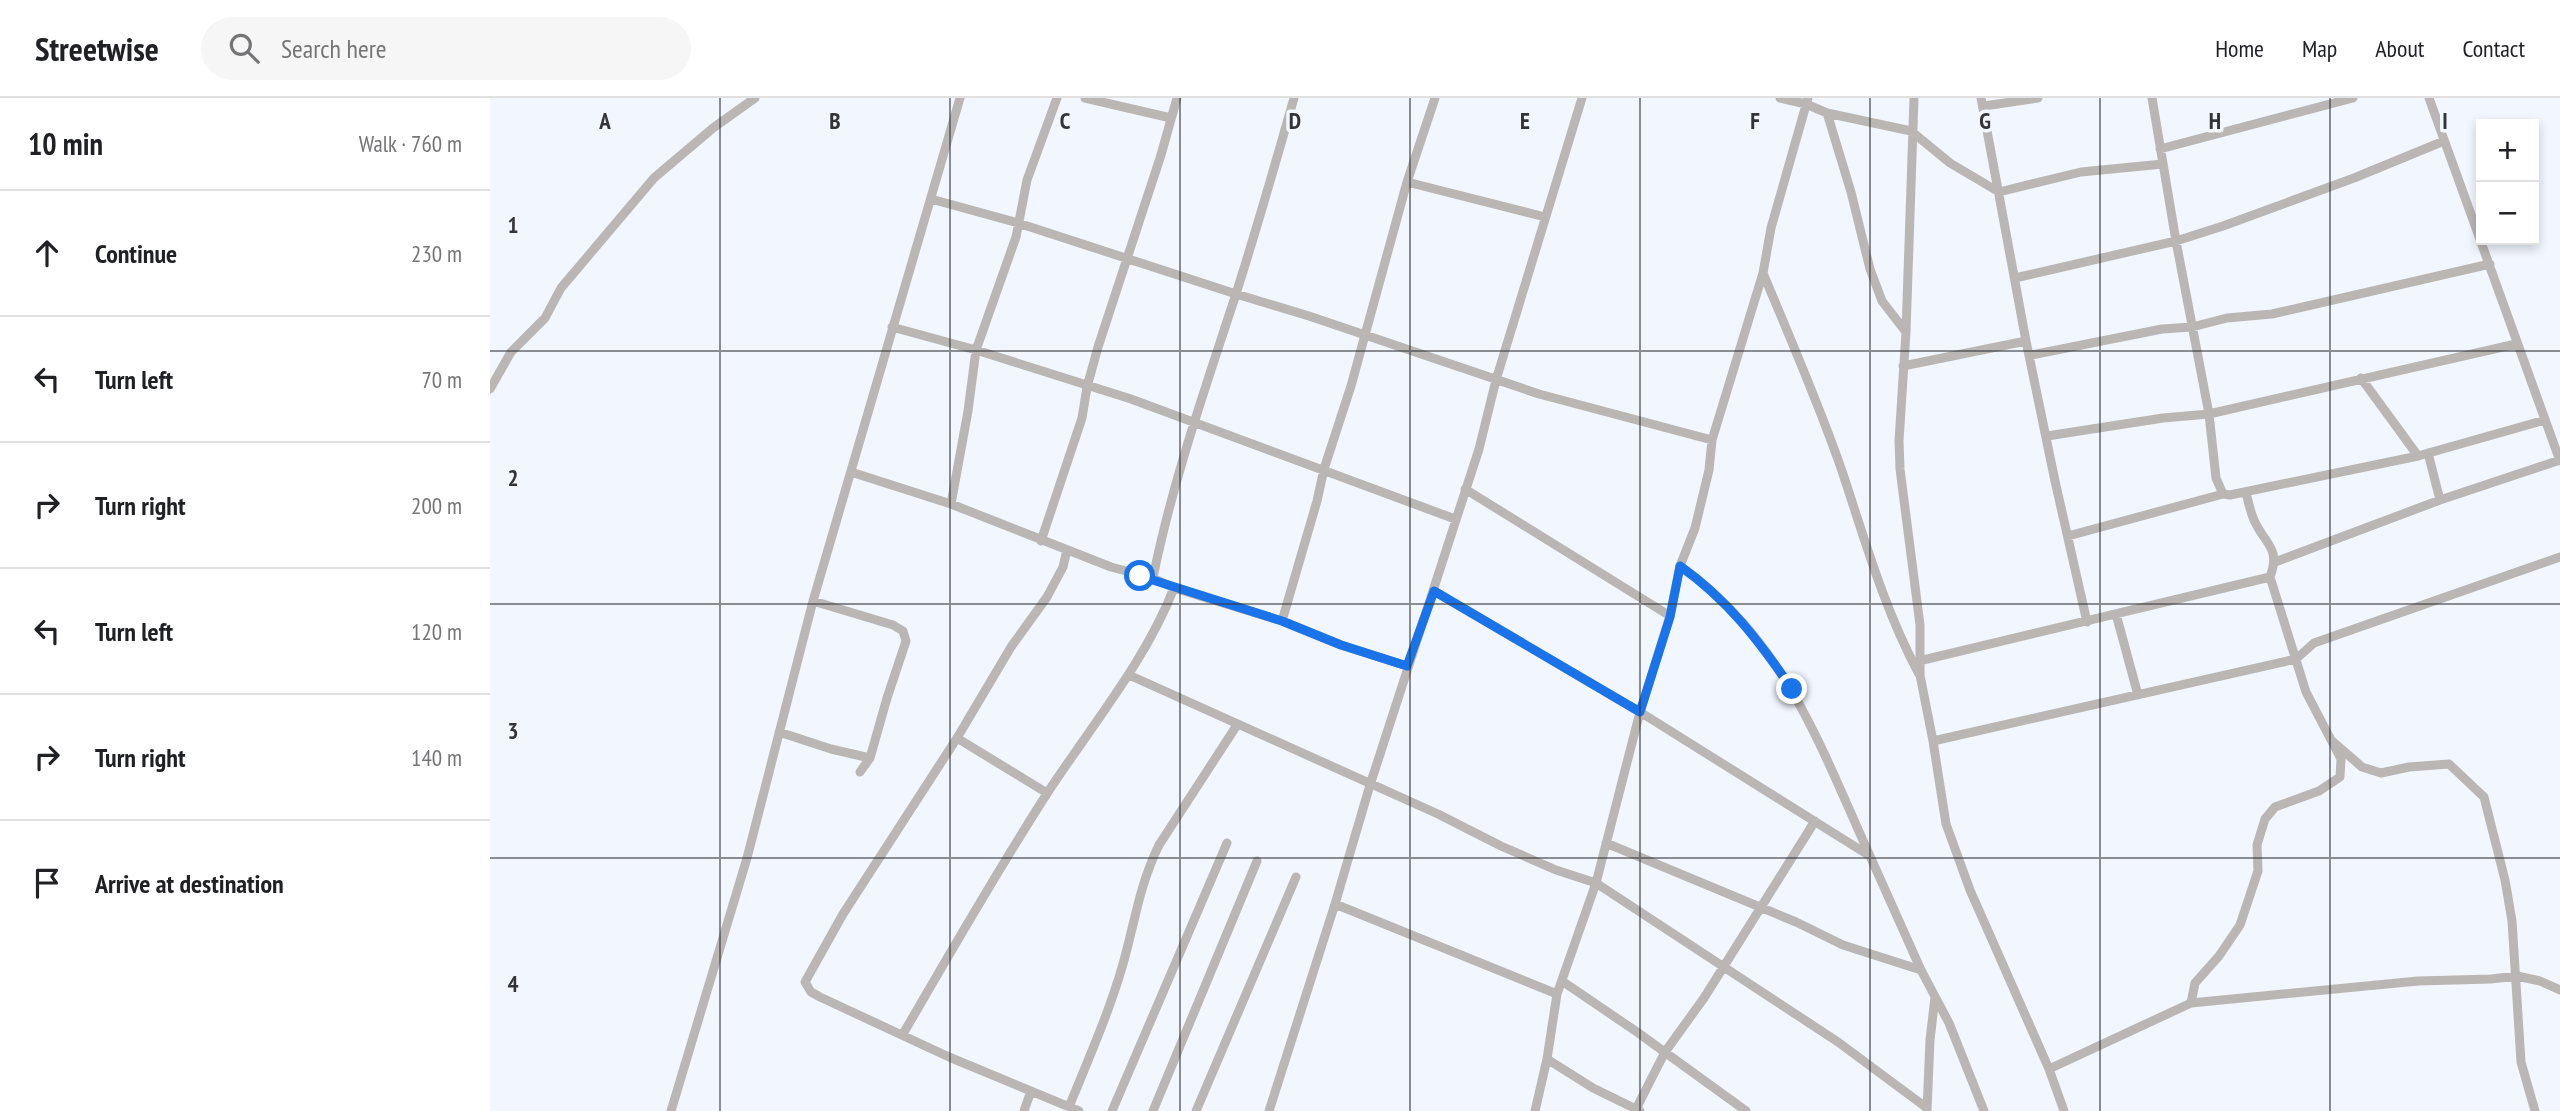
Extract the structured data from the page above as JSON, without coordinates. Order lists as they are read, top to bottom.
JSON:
{
  "page": {
    "header": "Streetwise",
    "search": "Search here",
    "nav": [
      "Home",
      "Map",
      "About",
      "Contact"
    ],
    "heading": ["10 min", "Walk · 760 m"],
    "map_buttons": ["+", "−"],
    "list": [
      ["Continue", "230 m"],
      ["Turn left", "70 m"],
      ["Turn right", "200 m"],
      ["Turn left", "120 m"],
      ["Turn right", "140 m"],
      "Arrive at destination"
    ]
  },
  "grid": {
    "columns": [
      "A",
      "B",
      "C",
      "D",
      "E",
      "F",
      "G",
      "H",
      "I"
    ],
    "rows": [
      "1",
      "2",
      "3",
      "4"
    ]
  }
}
